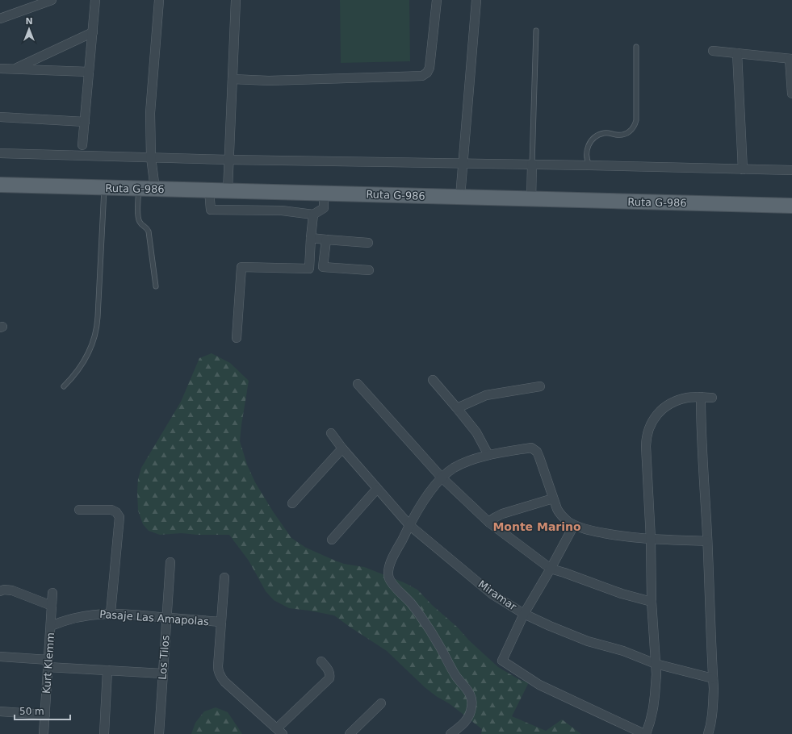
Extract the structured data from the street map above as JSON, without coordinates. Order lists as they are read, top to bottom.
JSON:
{
  "streets": {
    "main road": ["Ruta G-986"],
    "street": [
      "Miramar",
      "Pasaje Las Amapolas",
      "Los Tilos",
      "Kurt Klemm"
    ]
  },
  "crossings": [
    ["Pasaje Las Amapolas", "Los Tilos"],
    ["Pasaje Las Amapolas", "Kurt Klemm"]
  ],
  "districts": ["Monte Marino"],
  "scale_bar": "50 m",
  "north": "top"
}
